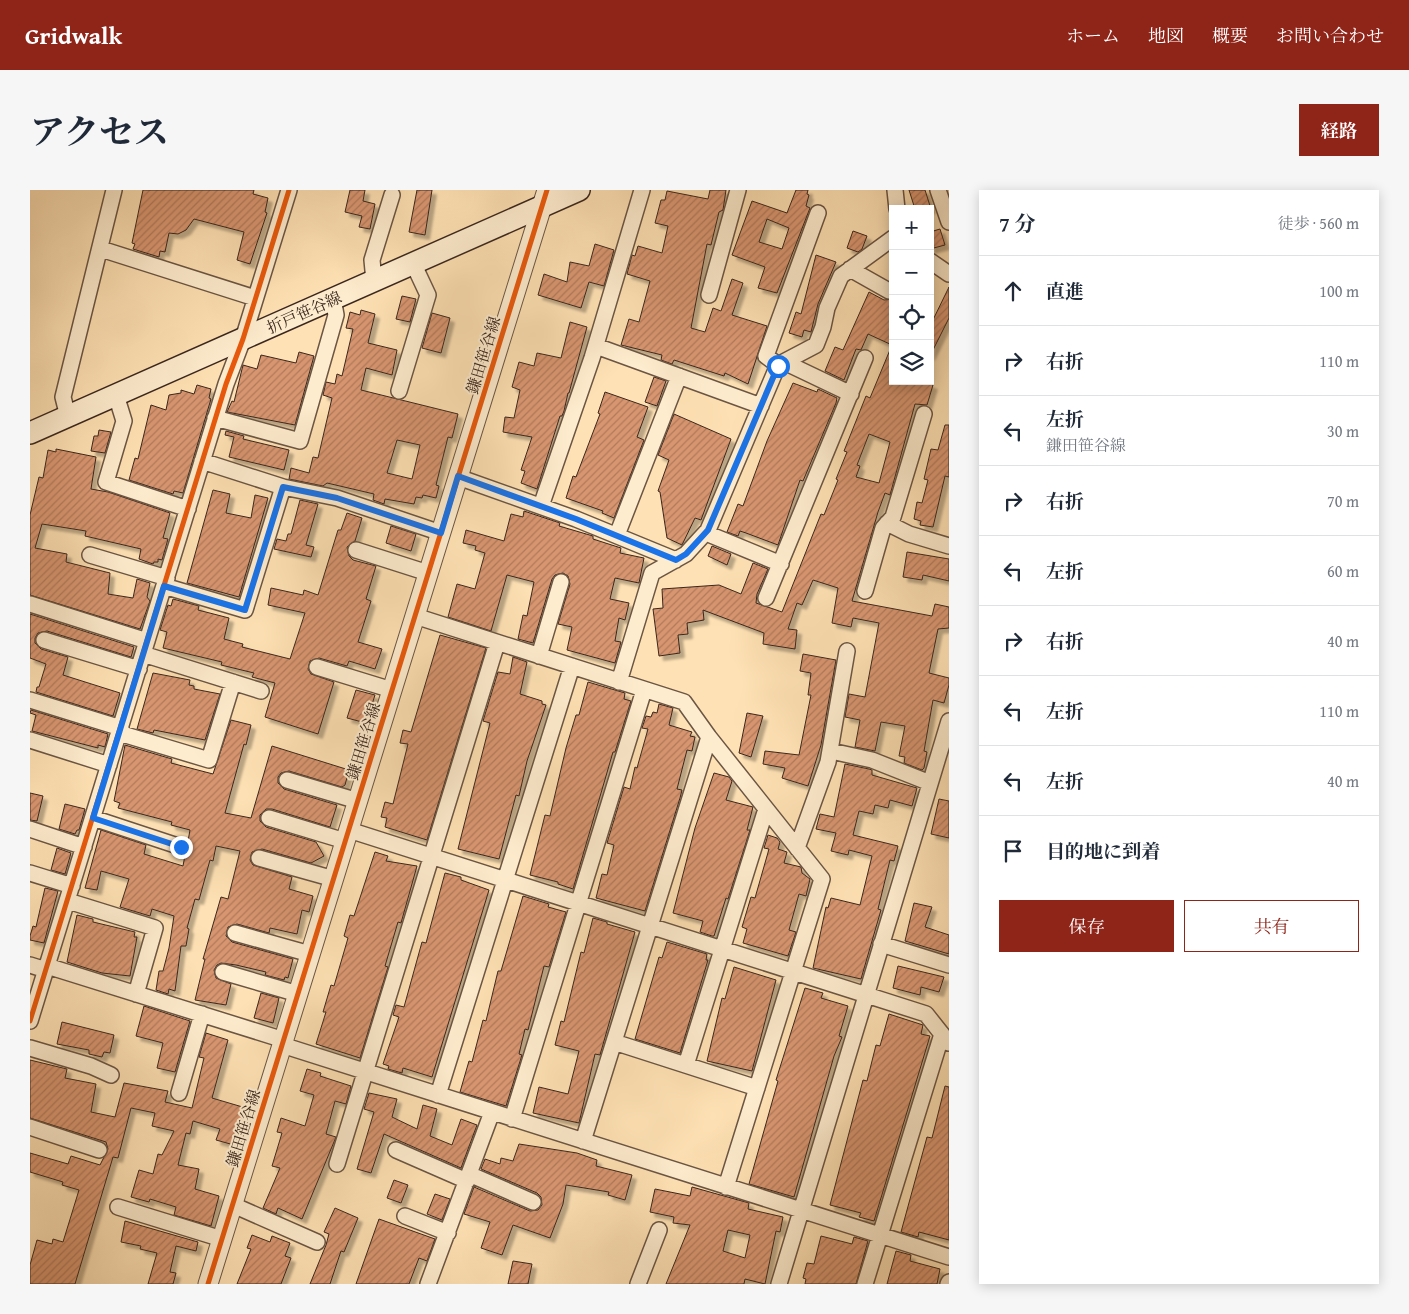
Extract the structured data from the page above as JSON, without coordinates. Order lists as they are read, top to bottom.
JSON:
{
  "streets": {
    "main road": ["折戸笹谷線"],
    "street": ["鎌田笹谷線"]
  },
  "crossings": [
    ["折戸笹谷線", "鎌田笹谷線"]
  ],
  "page": {
    "header": "Gridwalk",
    "nav": [
      "ホーム",
      "地図",
      "概要",
      "お問い合わせ"
    ],
    "title": "アクセス",
    "buttons": [
      "経路",
      ["保存", "共有"]
    ],
    "heading": ["7 分", "徒歩 · 560 m"],
    "map_buttons": ["+", "−"],
    "list": [
      ["直進", "100 m"],
      ["右折", "110 m"],
      ["左折", "鎌田笹谷線", "30 m"],
      ["右折", "70 m"],
      ["左折", "60 m"],
      ["右折", "40 m"],
      ["左折", "110 m"],
      ["左折", "40 m"],
      "目的地に到着"
    ]
  }
}
